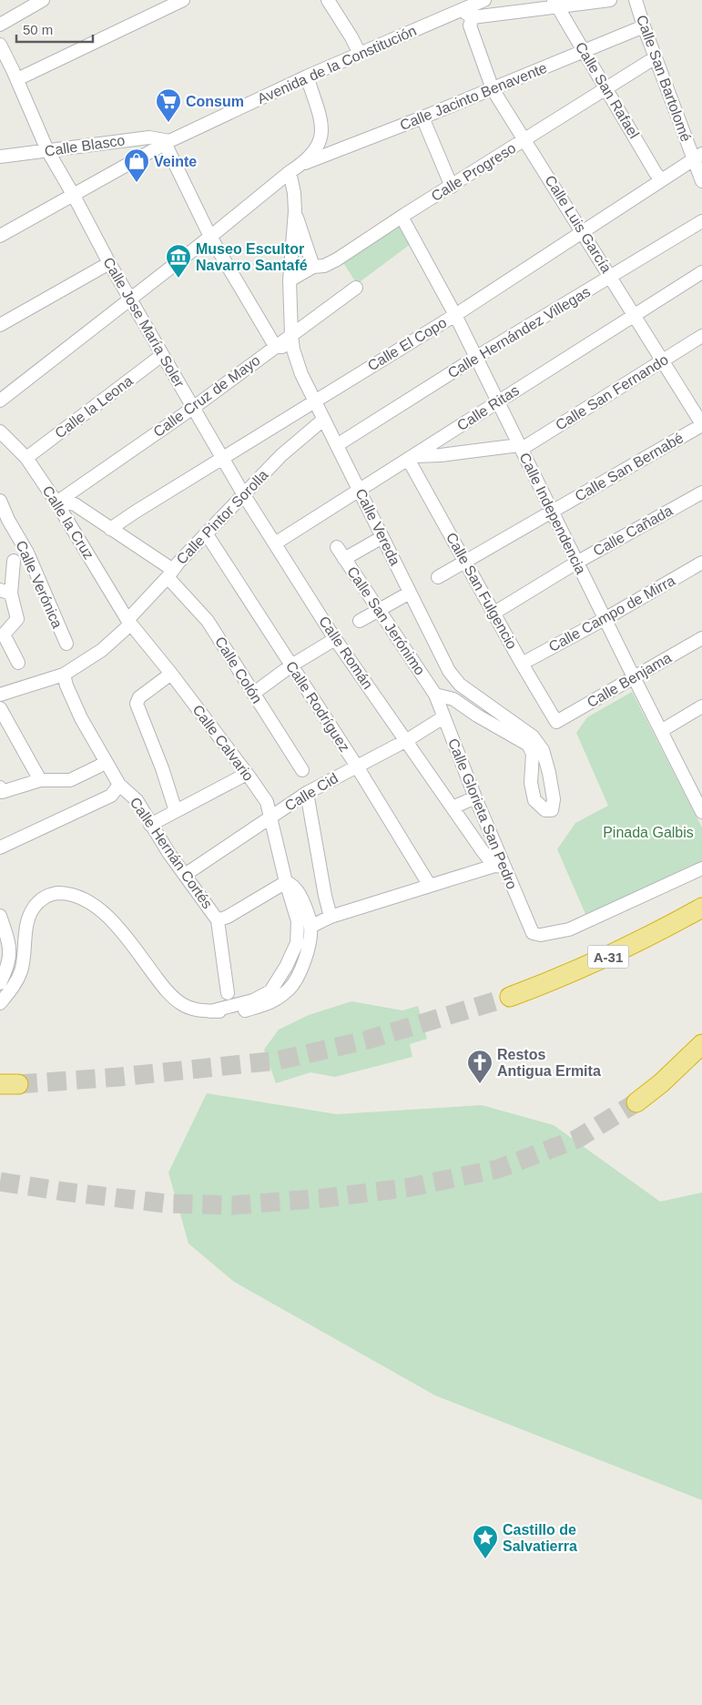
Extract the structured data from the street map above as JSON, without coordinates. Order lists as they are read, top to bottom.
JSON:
{
  "streets": {
    "highway": ["A-31"],
    "street": [
      "Avenida de la Constitución",
      "Calle San Bartolomé",
      "Calle San Rafael",
      "Calle Jacinto Benavente",
      "Calle Blasco",
      "Calle Progreso",
      "Calle Luis García",
      "Calle Jose María Soler",
      "Calle Hernández Villegas",
      "Calle El Copo",
      "Calle San Fernando",
      "Calle Cruz de Mayo",
      "Calle la Leona",
      "Calle Ritas",
      "Calle San Bernabé",
      "Calle Independencia",
      "Calle Pintor Sorolla",
      "Calle la Cruz",
      "Calle Vereda",
      "Calle Cañada",
      "Calle Verónica",
      "Calle San Fulgencio",
      "Calle Campo de Mirra",
      "Calle San Jerónimo",
      "Calle Román",
      "Calle Colón",
      "Calle Benjama",
      "Calle Rodríguez",
      "Calle Calvario",
      "Calle Cid",
      "Calle Glorieta San Pedro",
      "Calle Hernán Cortés"
    ]
  },
  "crossings": [
    ["Avenida de la Constitución", "Calle Blasco"],
    ["Avenida de la Constitución", "Calle Jose María Soler"],
    ["Calle San Bartolomé", "Calle Jacinto Benavente"],
    ["Calle San Bartolomé", "Calle Progreso"],
    ["Calle San Bartolomé", "Calle El Copo"],
    ["Calle San Rafael", "Calle Jacinto Benavente"],
    ["Calle San Rafael", "Calle Progreso"],
    ["Calle San Rafael", "Calle El Copo"],
    ["Calle Jacinto Benavente", "Calle Luis García"],
    ["Calle Blasco", "Calle Jose María Soler"],
    ["Calle Progreso", "Calle Luis García"],
    ["Calle Progreso", "Calle Independencia"],
    ["Calle Progreso", "Calle Vereda"],
    ["Calle Luis García", "Calle Hernández Villegas"],
    ["Calle Luis García", "Calle El Copo"],
    ["Calle Luis García", "Calle San Fernando"],
    ["Calle Luis García", "Calle Ritas"],
    ["Calle Luis García", "Calle San Bernabé"],
    ["Calle Jose María Soler", "Calle El Copo"],
    ["Calle Jose María Soler", "Calle Cruz de Mayo"],
    ["Calle Jose María Soler", "Calle la Leona"],
    ["Calle Jose María Soler", "Calle Pintor Sorolla"],
    ["Calle Jose María Soler", "Calle Román"],
    ["Calle Hernández Villegas", "Calle Independencia"],
    ["Calle Hernández Villegas", "Calle Vereda"],
    ["Calle El Copo", "Calle Independencia"],
    ["Calle El Copo", "Calle Vereda"],
    ["Calle El Copo", "Calle Colón"],
    ["Calle San Fernando", "Calle Ritas"],
    ["Calle San Fernando", "Calle Independencia"],
    ["Calle San Fernando", "Calle San Fulgencio"],
    ["Calle Cruz de Mayo", "Calle la Cruz"],
    ["Calle Cruz de Mayo", "Calle Vereda"],
    ["Calle Cruz de Mayo", "Calle Colón"],
    ["Calle la Leona", "Calle la Cruz"],
    ["Calle Ritas", "Calle Independencia"],
    ["Calle Ritas", "Calle Vereda"],
    ["Calle Ritas", "Calle San Fulgencio"],
    ["Calle Ritas", "Calle Román"],
    ["Calle San Bernabé", "Calle Independencia"],
    ["Calle San Bernabé", "Calle San Fulgencio"],
    ["Calle Independencia", "Calle Cañada"],
    ["Calle Independencia", "Calle Campo de Mirra"],
    ["Calle Independencia", "Calle Benjama"],
    ["Calle Pintor Sorolla", "Calle la Cruz"],
    ["Calle Pintor Sorolla", "Calle Vereda"],
    ["Calle Pintor Sorolla", "Calle Román"],
    ["Calle Pintor Sorolla", "Calle Colón"],
    ["Calle Pintor Sorolla", "Calle Rodríguez"],
    ["Calle Pintor Sorolla", "Calle Calvario"],
    ["Calle Pintor Sorolla", "Calle Hernán Cortés"],
    ["Calle la Cruz", "Calle Colón"],
    ["Calle la Cruz", "Calle Calvario"],
    ["Calle Cañada", "Calle San Fulgencio"],
    ["Calle San Fulgencio", "Calle Campo de Mirra"],
    ["Calle San Fulgencio", "Calle Benjama"],
    ["Calle San Jerónimo", "Calle Glorieta San Pedro"],
    ["Calle Román", "Calle Cid"],
    ["Calle Román", "Calle Glorieta San Pedro"],
    ["Calle Rodríguez", "Calle Cid"],
    ["Calle Calvario", "Calle Cid"],
    ["Calle Cid", "Calle Glorieta San Pedro"],
    ["Calle Cid", "Calle Hernán Cortés"]
  ],
  "parks": ["Pinada Galbis"],
  "places": {
    "supermarket": ["Consum"],
    "shop": ["Veinte"],
    "museum": ["Museo Escultor Navarro Santafé"],
    "church": ["Restos Antigua Ermita"],
    "place": ["Castillo de Salvatierra"]
  },
  "scale_bar": "50 m"
}
